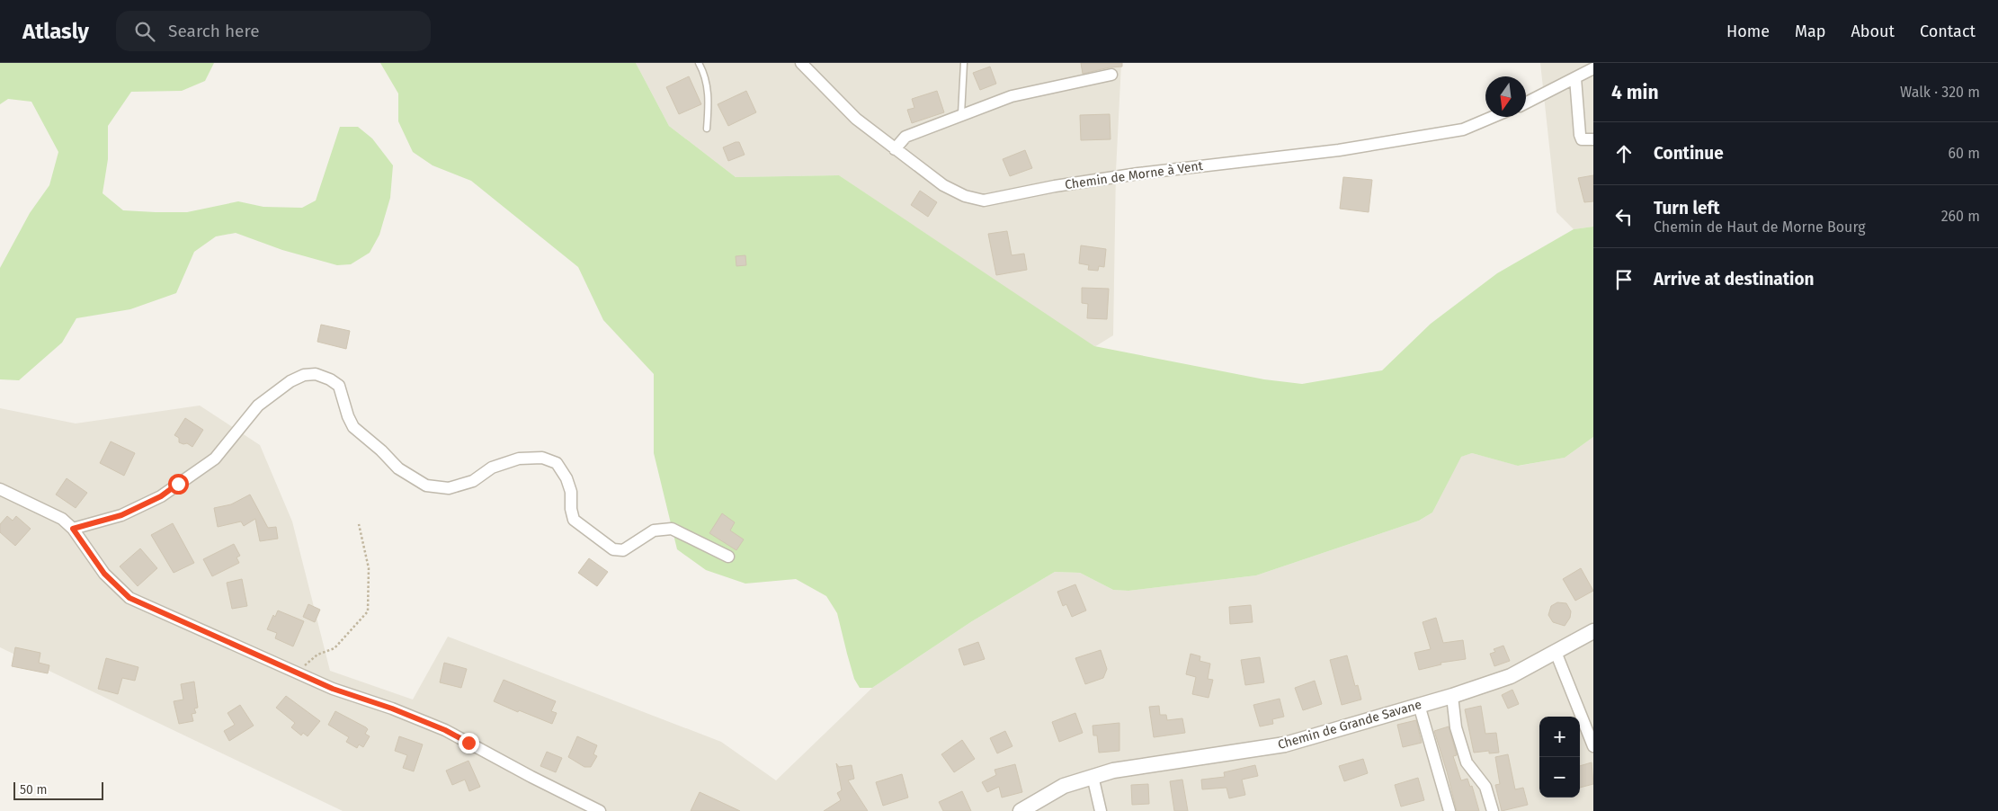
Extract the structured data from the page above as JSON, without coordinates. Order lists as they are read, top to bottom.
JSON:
{
  "streets": {
    "street": ["Chemin de Morne à Vent", "Chemin de Grande Savane"]
  },
  "scale_bar": "50 m",
  "north": "bottom",
  "page": {
    "header": "Atlasly",
    "search": "Search here",
    "nav": [
      "Home",
      "Map",
      "About",
      "Contact"
    ],
    "heading": ["4 min", "Walk · 320 m"],
    "list": [
      ["Continue", "60 m"],
      ["Turn left", "Chemin de Haut de Morne Bourg", "260 m"],
      "Arrive at destination"
    ],
    "map_buttons": ["+", "−"],
    "scale": "50 m"
  }
}
